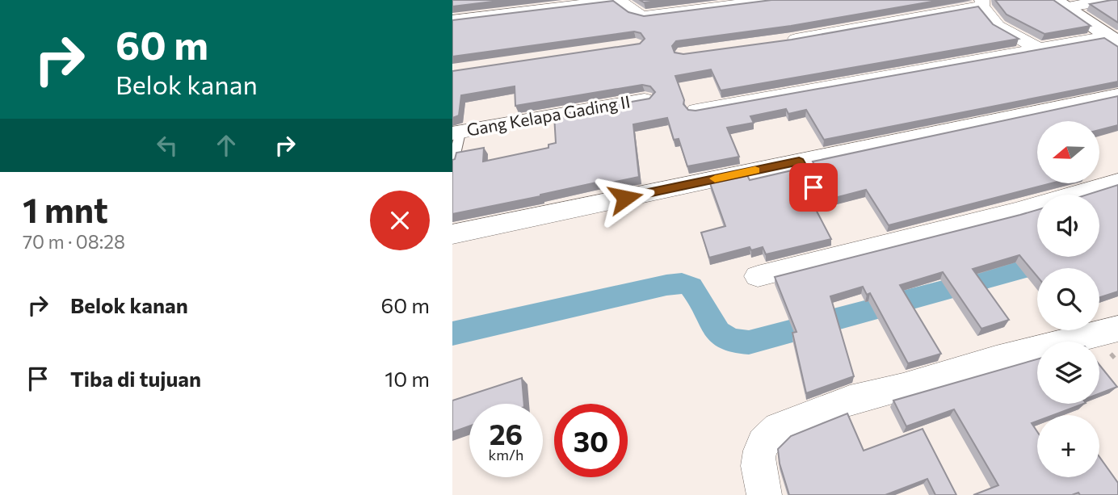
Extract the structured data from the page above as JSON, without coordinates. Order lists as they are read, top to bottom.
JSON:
{
  "streets": {
    "street": ["Gang Kelapa Gading II"]
  },
  "north": "left",
  "page": {
    "turn": ["60 m", "Belok kanan"],
    "map_buttons": "+",
    "heading": ["1 mnt", "70 m · 08:28"],
    "list": [
      {
        "name": "Belok kanan",
        "value": "60 m"
      },
      {
        "name": "Tiba di tujuan",
        "value": "10 m"
      }
    ],
    "speed": "26 km/h",
    "limit": "30"
  }
}
